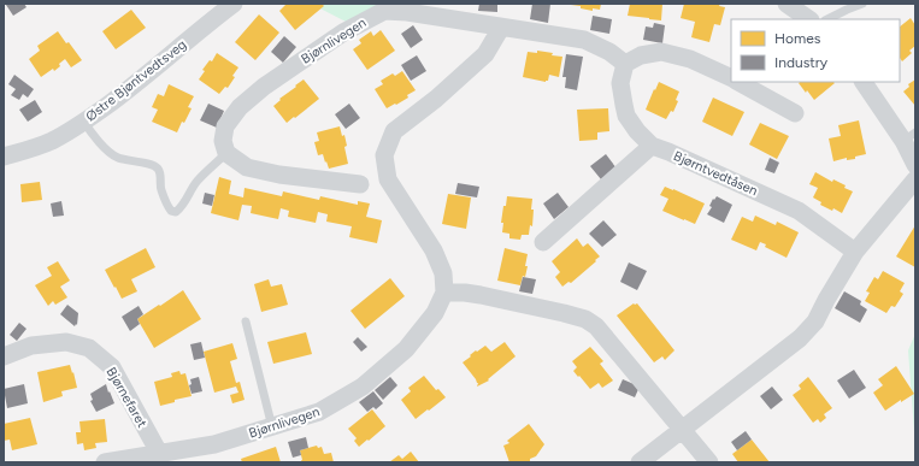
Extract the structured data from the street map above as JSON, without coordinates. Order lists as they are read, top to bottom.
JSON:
{
  "streets": {
    "street": [
      "Bjørnlivegen",
      "Østre Bjøntvedtsveg",
      "Bjørntvedtåsen",
      "Bjørnefaret"
    ]
  },
  "crossings": [
    ["Bjørnlivegen", "Bjørnefaret"]
  ],
  "legend": ["Homes", "Industry"]
}
